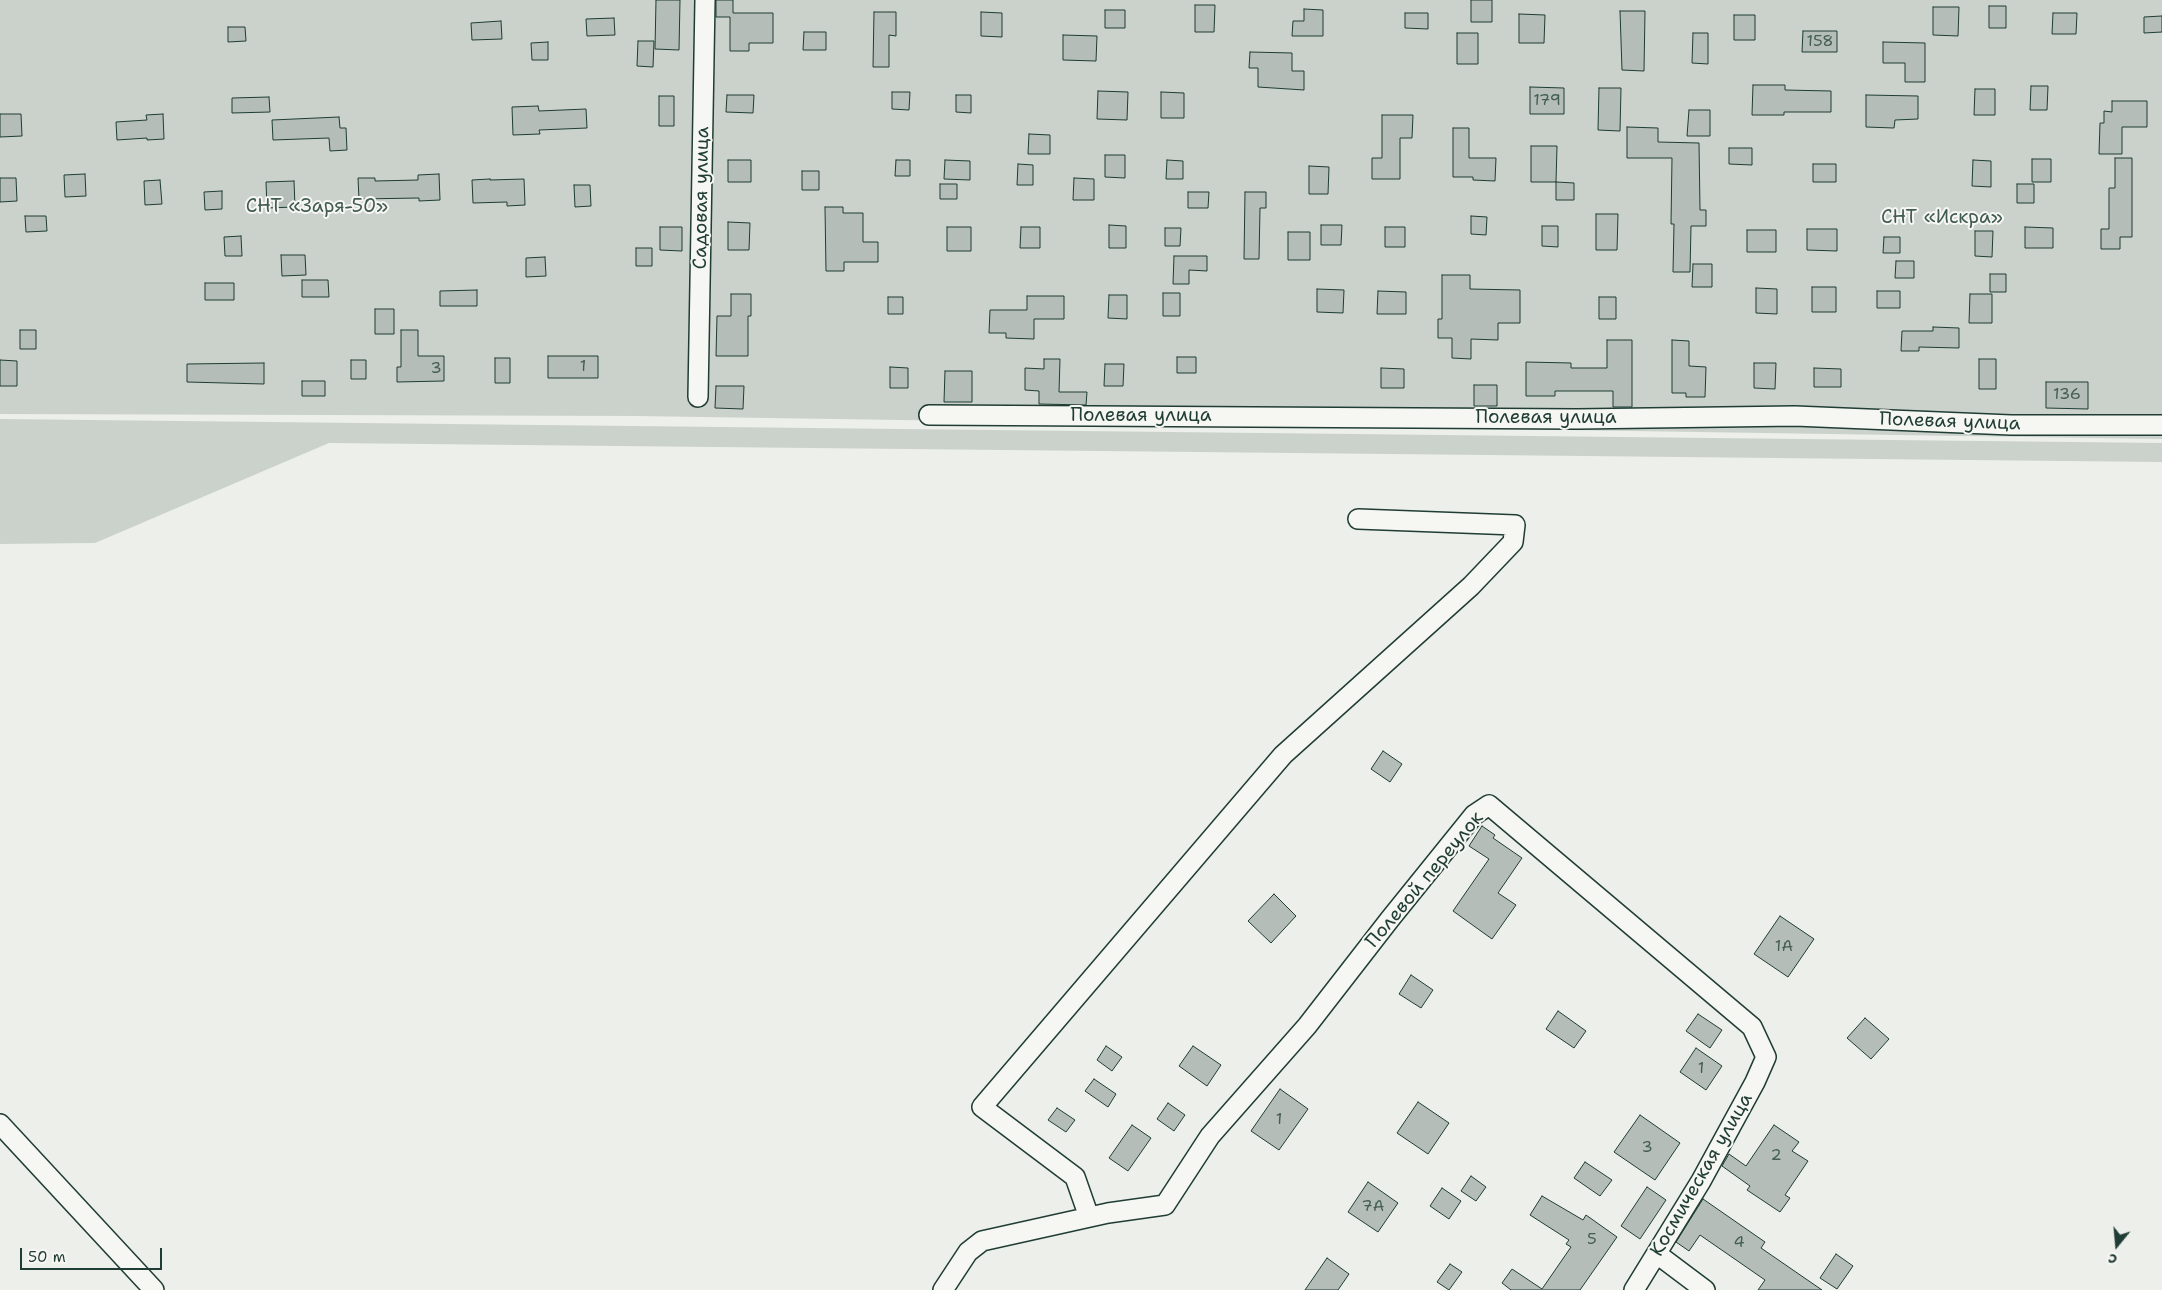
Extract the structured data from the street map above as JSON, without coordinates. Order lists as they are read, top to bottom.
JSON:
{
  "streets": {
    "street": [
      "Садовая улица",
      "Полевая улица",
      "Полевой переулок",
      "Космическая улица"
    ]
  },
  "crossings": [
    ["Полевой переулок", "Космическая улица"]
  ],
  "parks": ["СНТ «Заря-50»", "СНТ «Искра»"],
  "house_numbers": [
    "158",
    "179",
    "1",
    "3",
    "136",
    "1А",
    "1",
    "1",
    "3",
    "2",
    "7А",
    "5",
    "4"
  ],
  "scale_bar": "50 m",
  "north": "bottom"
}
